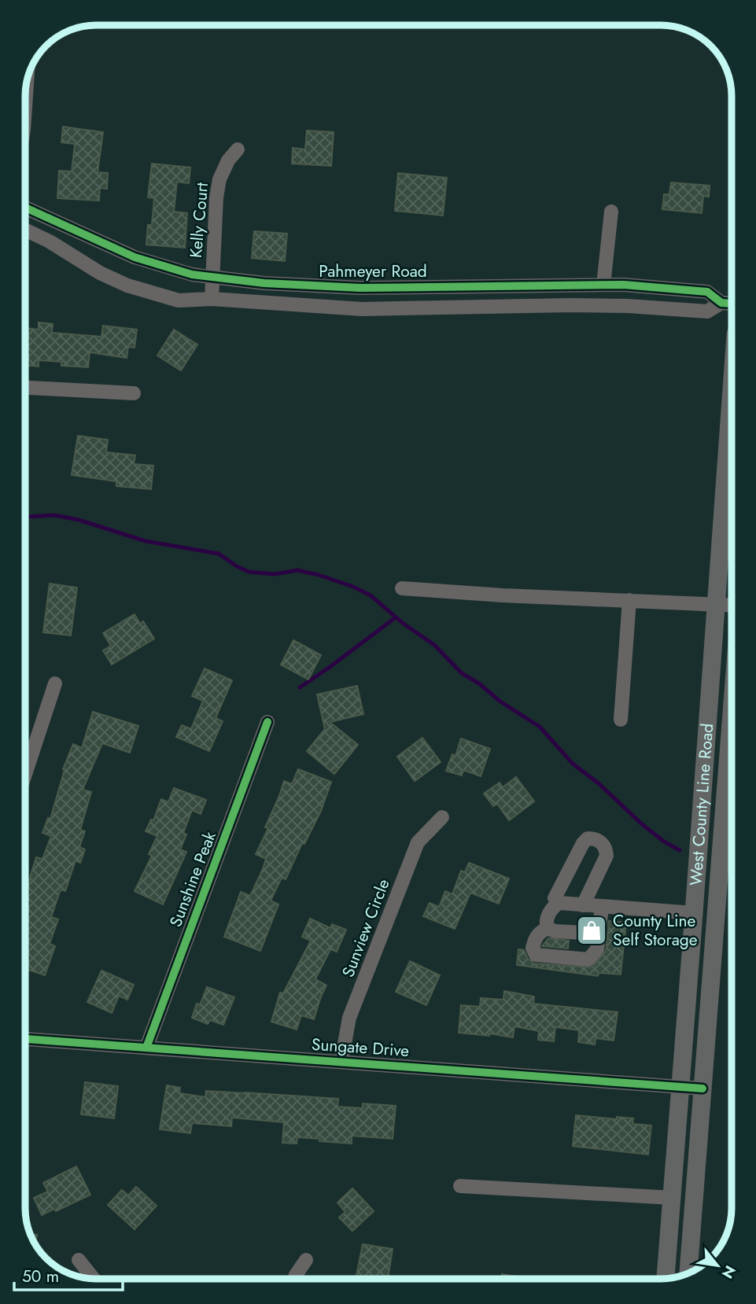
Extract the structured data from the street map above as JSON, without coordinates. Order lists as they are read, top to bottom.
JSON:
{
  "streets": {
    "main road": ["West County Line Road"],
    "street": [
      "Kelly Court",
      "Pahmeyer Road",
      "Sunshine Peak",
      "Sunview Circle",
      "Sungate Drive"
    ]
  },
  "crossings": [
    ["Kelly Court", "Pahmeyer Road"],
    ["West County Line Road", "Sungate Drive"],
    ["Sunshine Peak", "Sungate Drive"],
    ["Sunview Circle", "Sungate Drive"]
  ],
  "places": {
    "shop": ["County Line Self Storage"]
  },
  "scale_bar": "50 m",
  "north": "bottom right"
}
